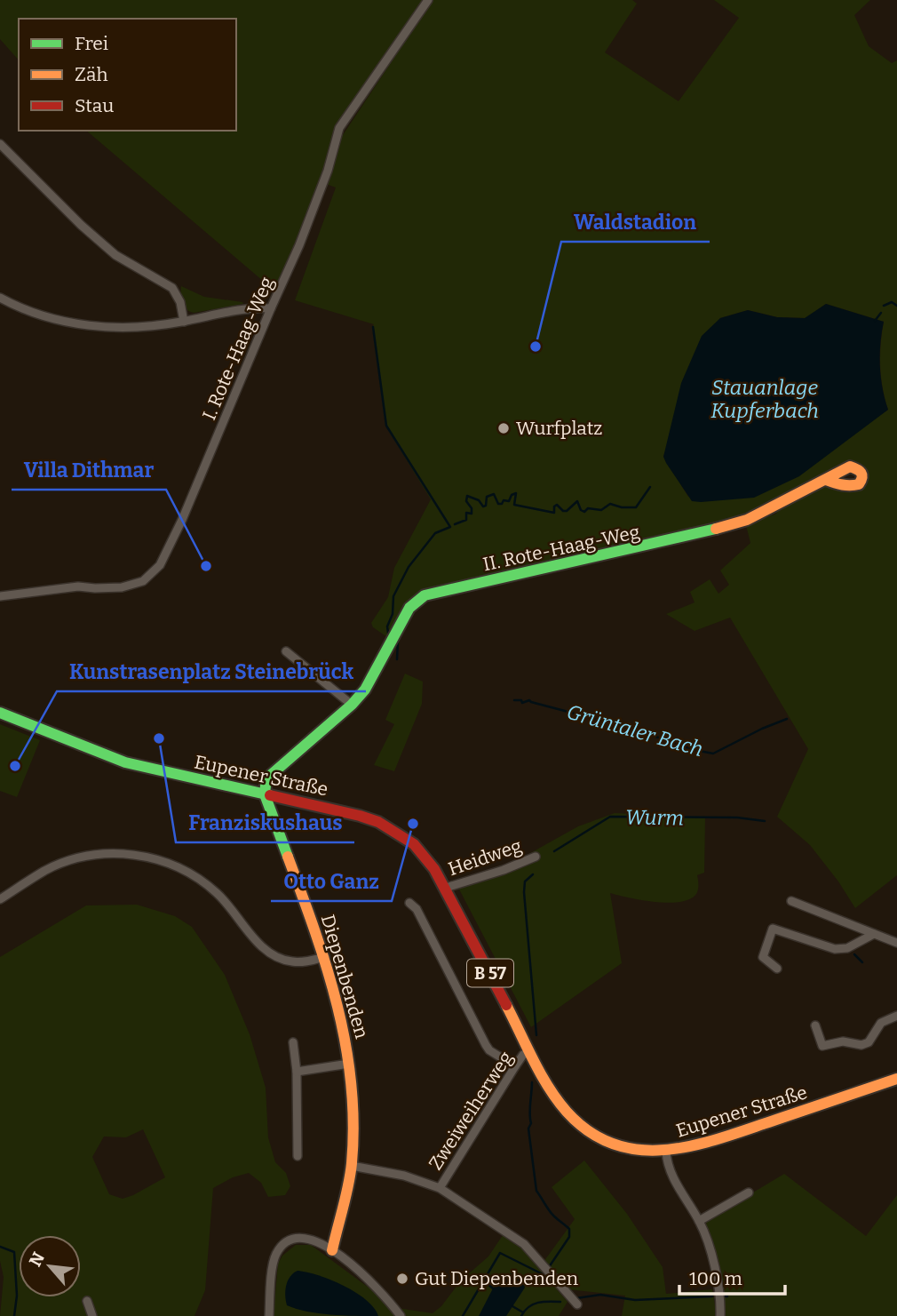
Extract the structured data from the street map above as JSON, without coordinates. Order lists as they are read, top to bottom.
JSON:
{
  "streets": {
    "street": [
      "I. Rote-Haag-Weg",
      "II. Rote-Haag-Weg",
      "Eupener Straße",
      "Heidweg",
      "B 57",
      "Diepenbenden",
      "Zweiweiherweg"
    ]
  },
  "crossings": [
    ["II. Rote-Haag-Weg", "Eupener Straße"],
    ["II. Rote-Haag-Weg", "Diepenbenden"],
    ["Eupener Straße", "Heidweg"],
    ["Eupener Straße", "Diepenbenden"],
    ["Eupener Straße", "Zweiweiherweg"]
  ],
  "water": ["Stauanlage Kupferbach", "Grüntaler Bach", "Wurm"],
  "places": [
    "Waldstadion",
    "Wurfplatz",
    "Villa Dithmar",
    "Franziskushaus",
    "Kunstrasenplatz Steinebrück",
    "Otto Ganz",
    "Gut Diepenbenden"
  ],
  "legend": ["Frei", "Zäh", "Stau"],
  "scale_bar": "100 m",
  "north": "top left"
}
